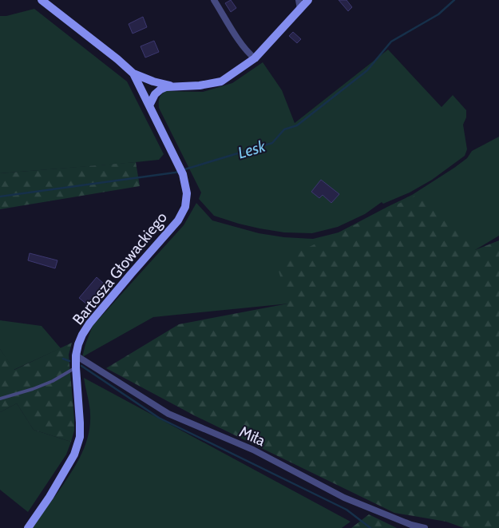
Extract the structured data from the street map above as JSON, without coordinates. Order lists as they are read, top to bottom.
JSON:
{
  "streets": {
    "street": ["Bartosza Głowackiego", "Miła"]
  },
  "crossings": [
    ["Bartosza Głowackiego", "Miła"]
  ],
  "water": ["Lesk"]
}
